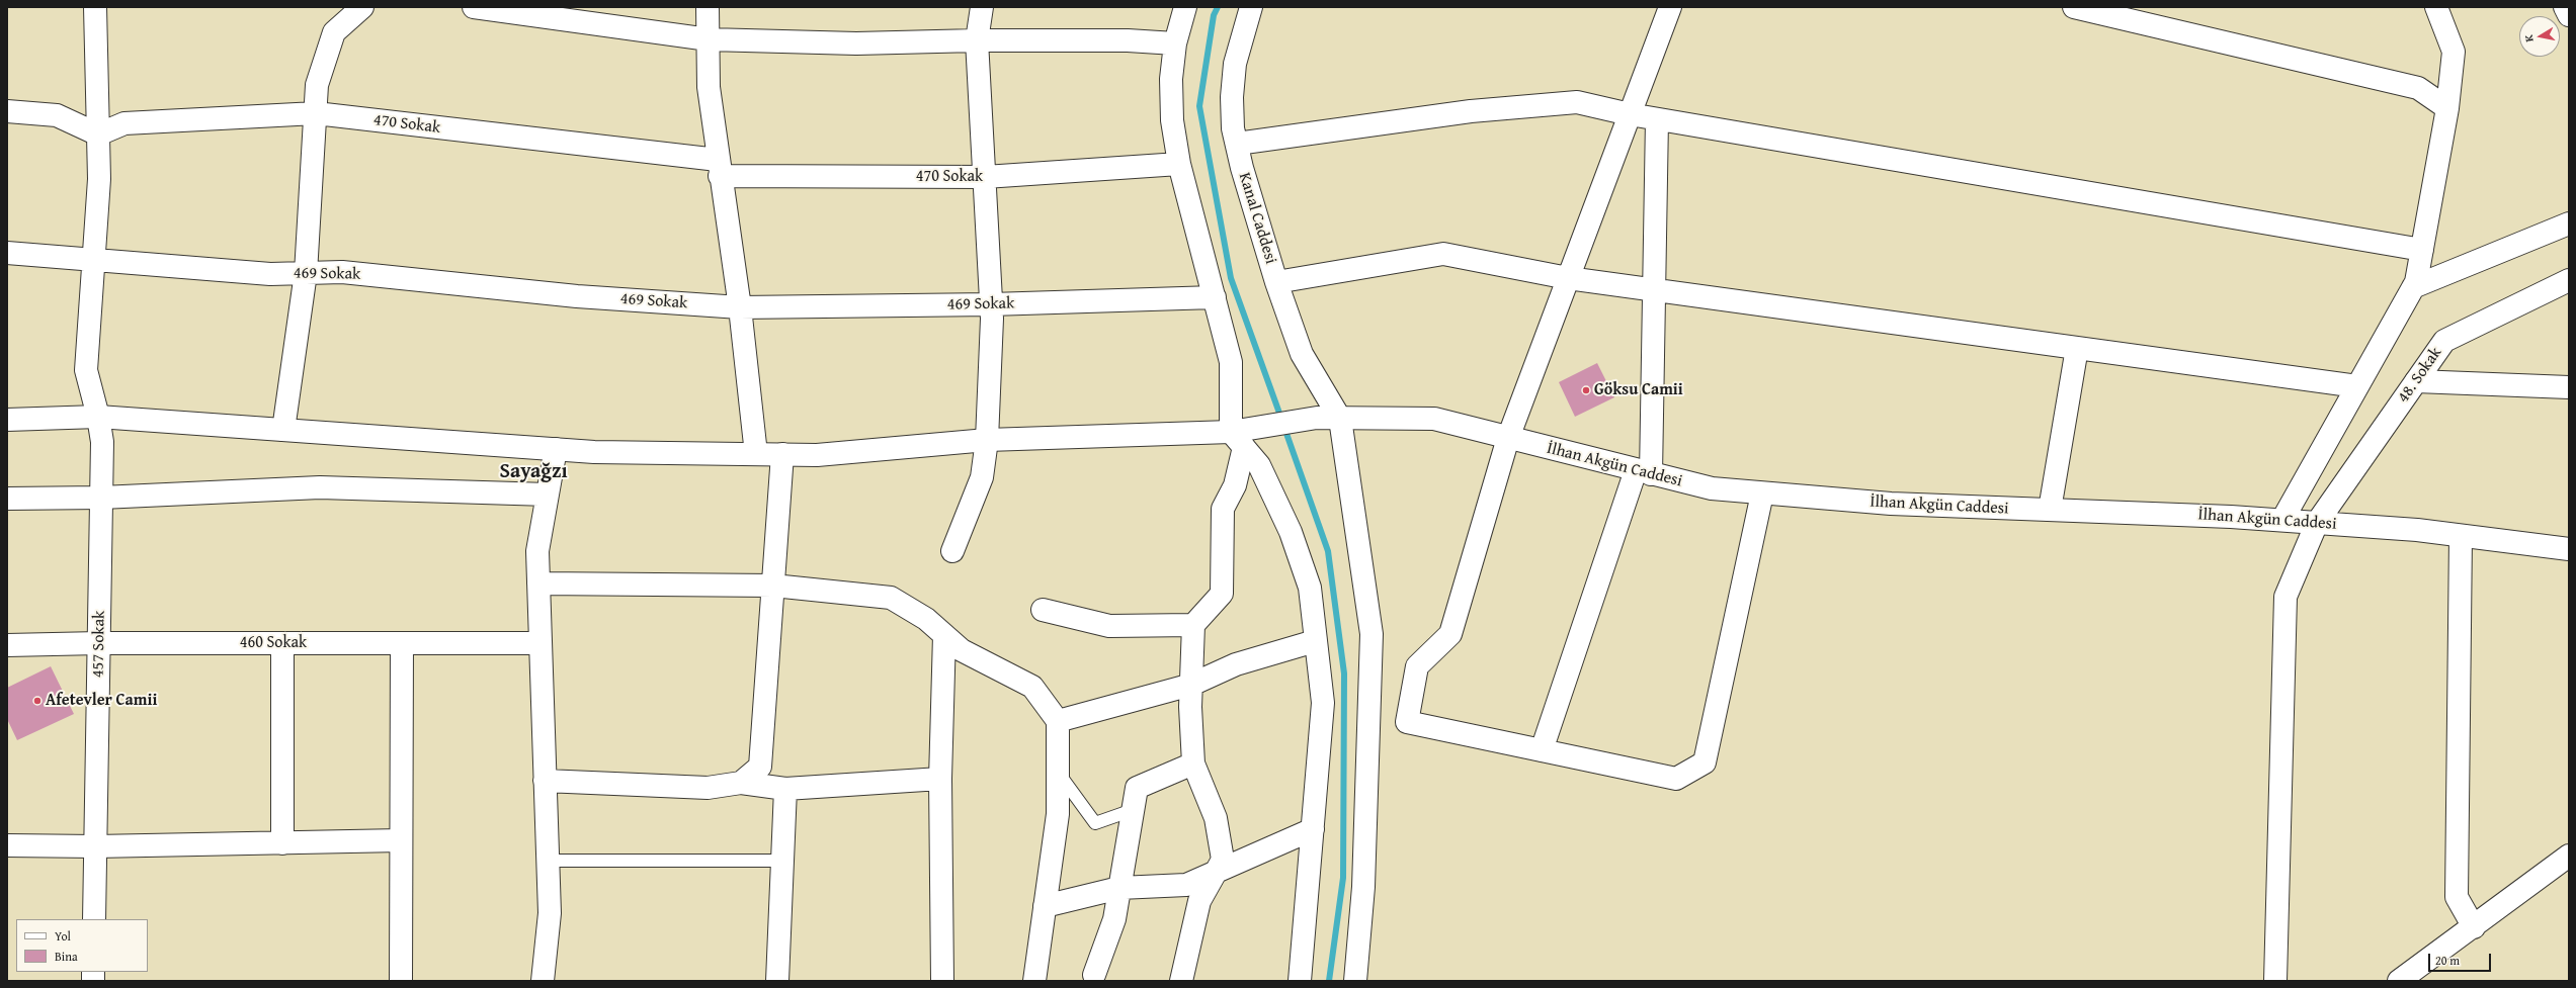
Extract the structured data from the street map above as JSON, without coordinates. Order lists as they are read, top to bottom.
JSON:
{
  "streets": {
    "street": [
      "470 Sokak",
      "Kanal Caddesi",
      "469 Sokak",
      "48. Sokak",
      "İlhan Akgün Caddesi",
      "460 Sokak",
      "457 Sokak"
    ]
  },
  "crossings": [
    ["470 Sokak", "457 Sokak"],
    ["Kanal Caddesi", "İlhan Akgün Caddesi"],
    ["469 Sokak", "457 Sokak"],
    ["48. Sokak", "İlhan Akgün Caddesi"],
    ["İlhan Akgün Caddesi", "457 Sokak"],
    ["460 Sokak", "457 Sokak"]
  ],
  "districts": ["Sayağzı"],
  "places": ["Göksu Camii", "Afetevler Camii"],
  "legend": ["Yol", "Bina"],
  "scale_bar": "20 m",
  "north": "left"
}
